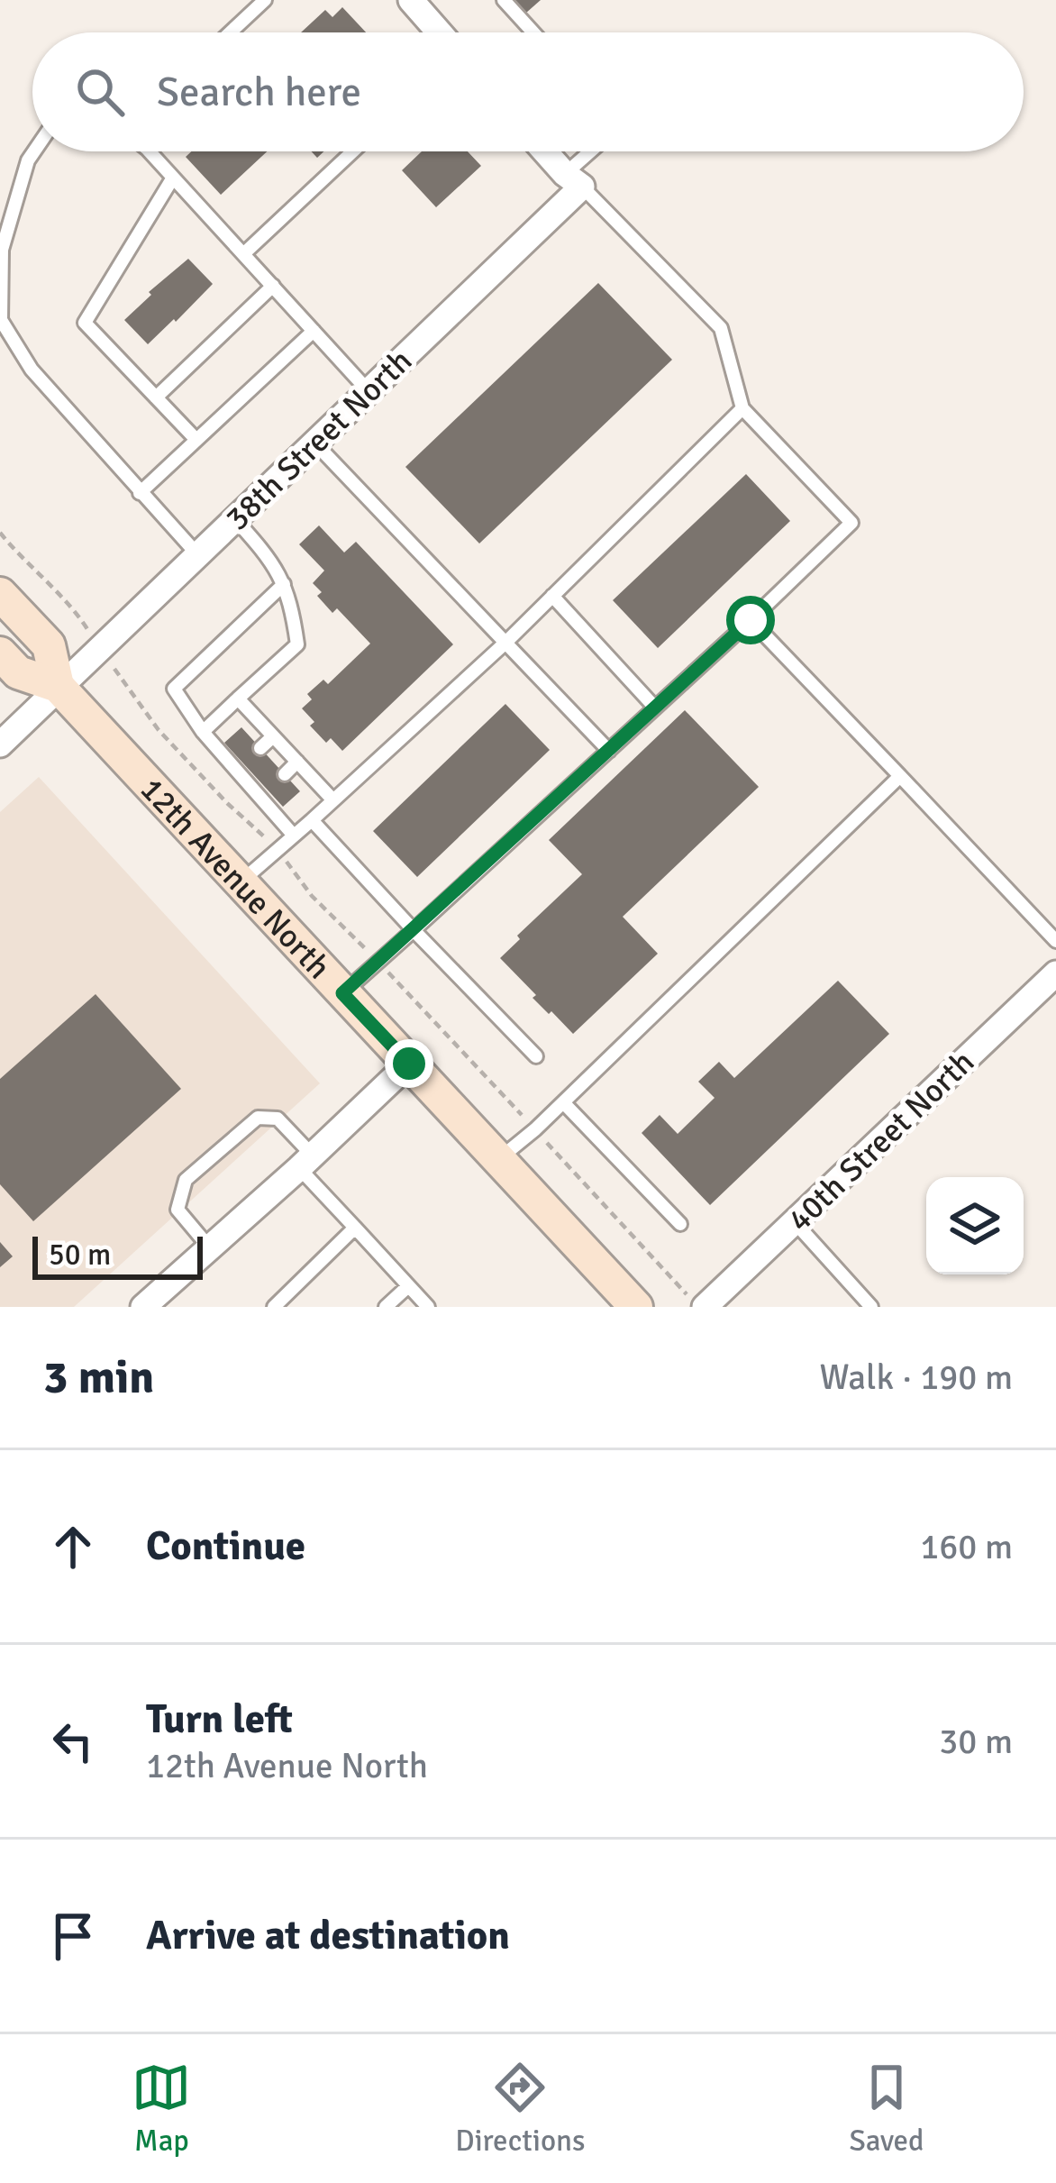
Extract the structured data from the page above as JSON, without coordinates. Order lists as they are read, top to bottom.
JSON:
{
  "streets": {
    "main road": ["12th Avenue North"],
    "street": ["38th Street North", "40th Street North"]
  },
  "crossings": [
    ["38th Street North", "12th Avenue North"]
  ],
  "scale_bar": "50 m",
  "page": {
    "search": "Search here",
    "scale": "50 m",
    "heading": ["3 min", "Walk · 190 m"],
    "list": [
      ["Continue", "160 m"],
      ["Turn left", "12th Avenue North", "30 m"],
      "Arrive at destination"
    ],
    "nav": ["Map", "Directions", "Saved"]
  }
}
